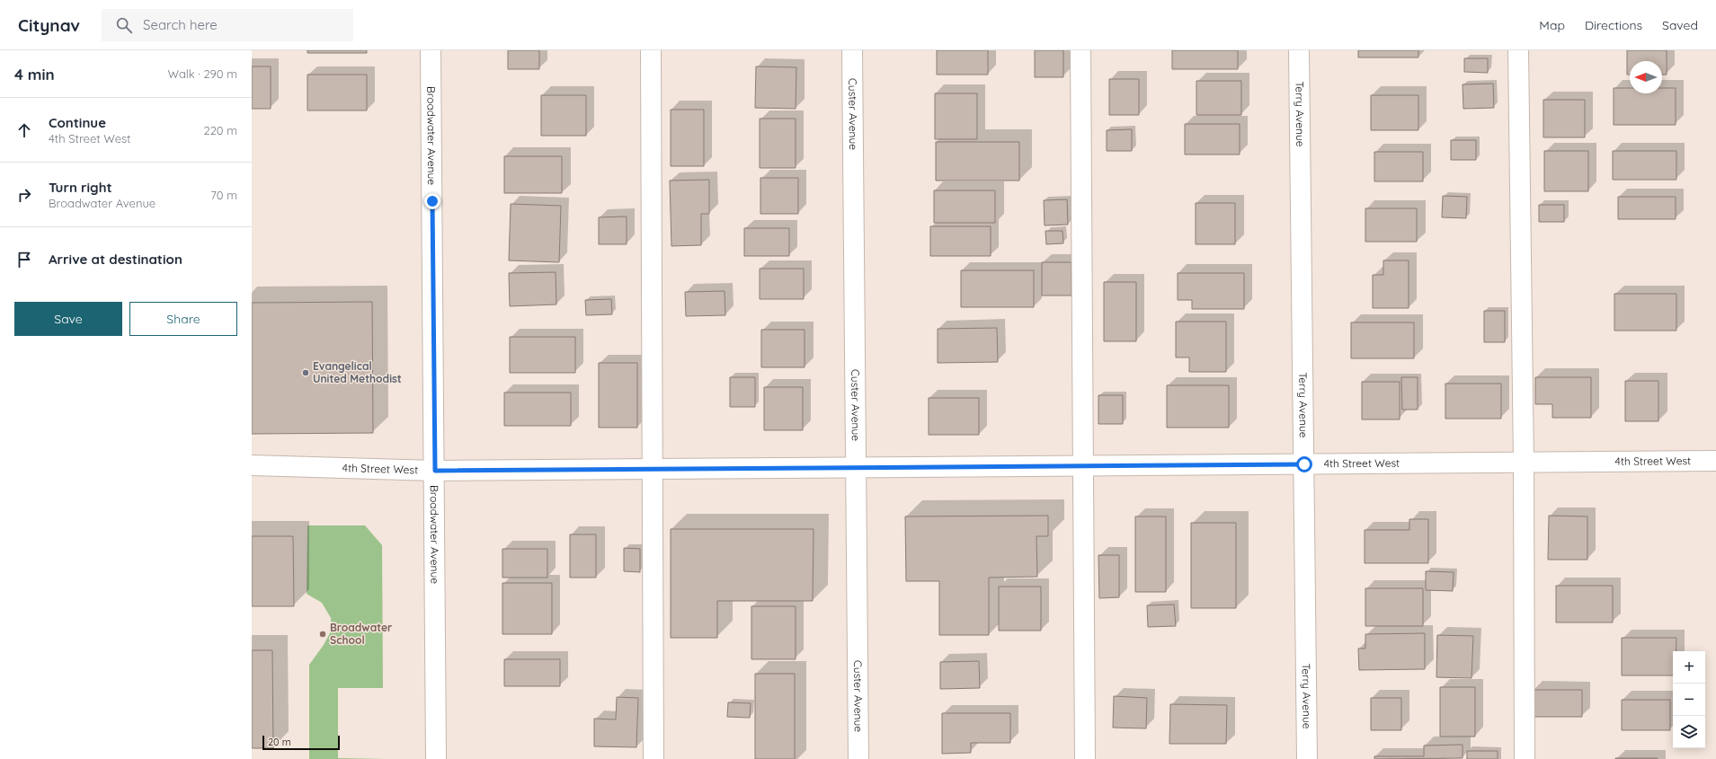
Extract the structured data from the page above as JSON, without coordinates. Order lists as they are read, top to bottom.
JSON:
{
  "streets": {
    "street": [
      "Custer Avenue",
      "Terry Avenue",
      "Broadwater Avenue",
      "4th Street West"
    ]
  },
  "crossings": [
    ["Custer Avenue", "4th Street West"],
    ["Terry Avenue", "4th Street West"],
    ["Broadwater Avenue", "4th Street West"]
  ],
  "places": ["Evangelical United Methodist", "Broadwater School"],
  "scale_bar": "20 m",
  "north": "left",
  "page": {
    "header": "Citynav",
    "search": "Search here",
    "nav": ["Map", "Directions", "Saved"],
    "heading": ["4 min", "Walk · 290 m"],
    "list": [
      ["Continue", "4th Street West", "220 m"],
      ["Turn right", "Broadwater Avenue", "70 m"],
      "Arrive at destination"
    ],
    "buttons": ["Save", "Share"],
    "map_buttons": ["+", "−"],
    "scale": "20 m"
  }
}
